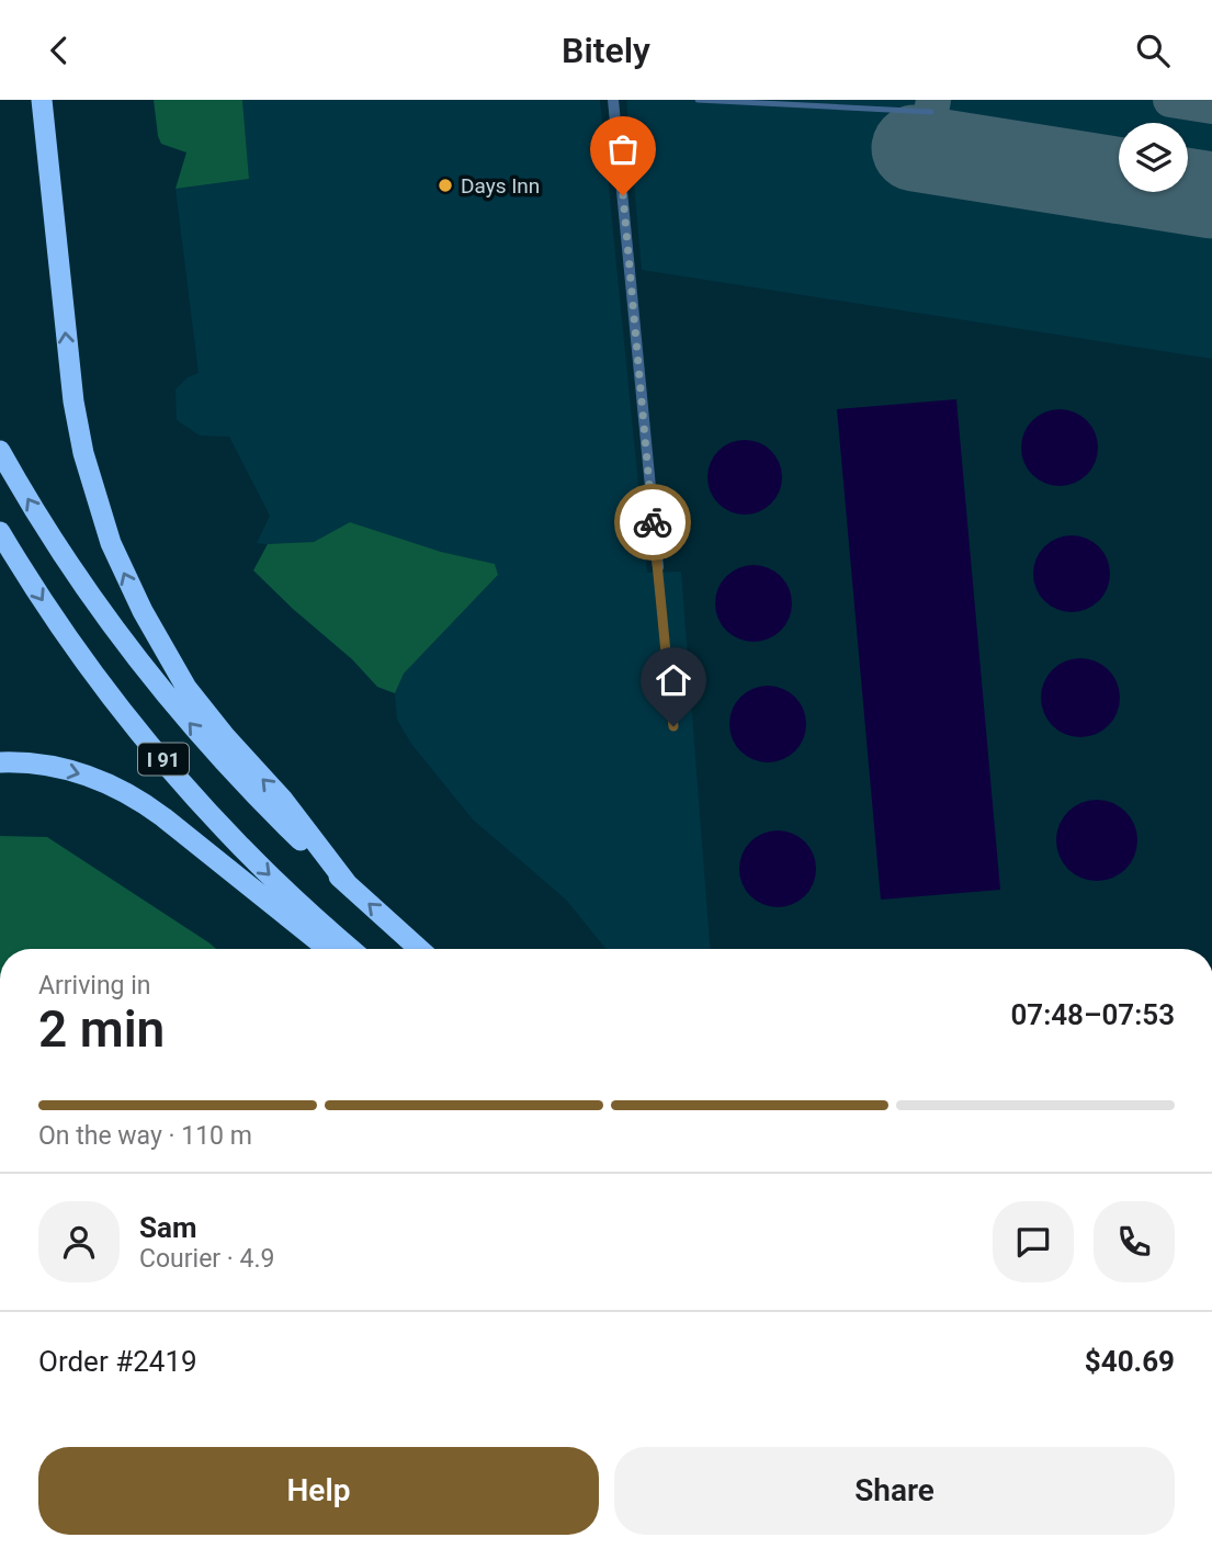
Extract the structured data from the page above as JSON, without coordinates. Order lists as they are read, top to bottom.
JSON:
{
  "streets": {
    "highway": ["I 91"]
  },
  "places": ["Days Inn"],
  "page": {
    "header": "Bitely",
    "heading": ["2 min", "Arriving in", "07:48–07:53"],
    "panel": [
      "Sam",
      "Courier · 4.9",
      "Order #2419",
      "$40.69"
    ],
    "bar": "On the way · 110 m",
    "buttons": ["Help", "Share"]
  }
}
